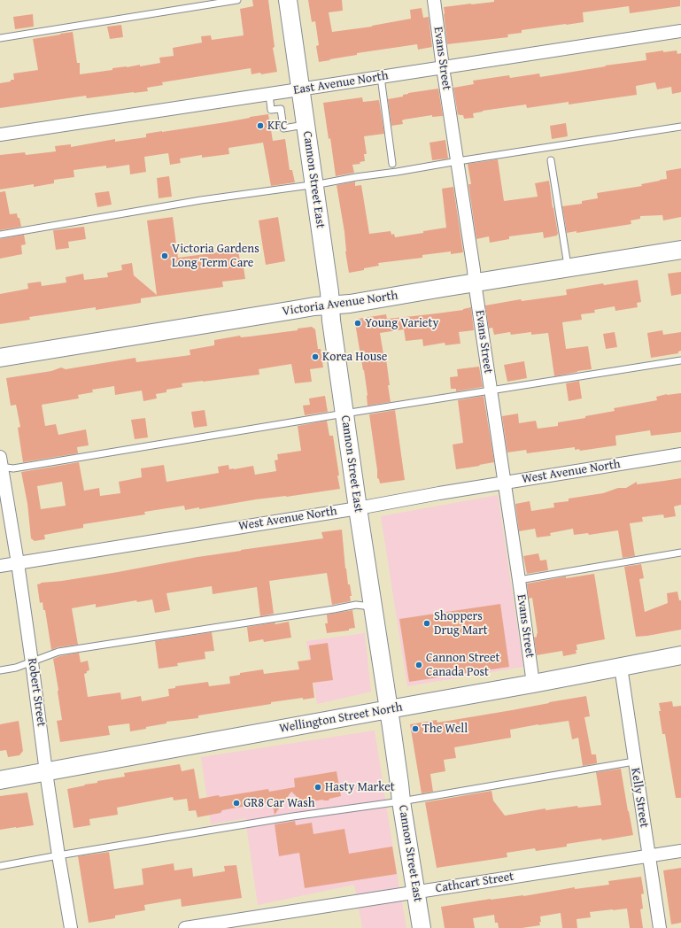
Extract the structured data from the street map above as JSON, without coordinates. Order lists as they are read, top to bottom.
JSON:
{
  "streets": {
    "main road": ["Cannon Street East", "Victoria Avenue North", "Wellington Street North"],
    "street": [
      "Evans Street",
      "East Avenue North",
      "West Avenue North",
      "Robert Street",
      "Kelly Street",
      "Cathcart Street"
    ]
  },
  "crossings": [
    ["Evans Street", "East Avenue North"],
    ["Evans Street", "Victoria Avenue North"],
    ["Evans Street", "West Avenue North"],
    ["Evans Street", "Wellington Street North"],
    ["East Avenue North", "Cannon Street East"],
    ["Cannon Street East", "Victoria Avenue North"],
    ["Cannon Street East", "West Avenue North"],
    ["Cannon Street East", "Wellington Street North"],
    ["Cannon Street East", "Cathcart Street"],
    ["West Avenue North", "Robert Street"],
    ["Robert Street", "Wellington Street North"],
    ["Wellington Street North", "Kelly Street"],
    ["Kelly Street", "Cathcart Street"]
  ],
  "places": [
    "KFC",
    "Victoria Gardens Long Term Care",
    "Young Variety",
    "Korea House",
    "Shoppers Drug Mart",
    "Cannon Street Canada Post",
    "The Well",
    "Hasty Market",
    "GR8 Car Wash"
  ]
}
